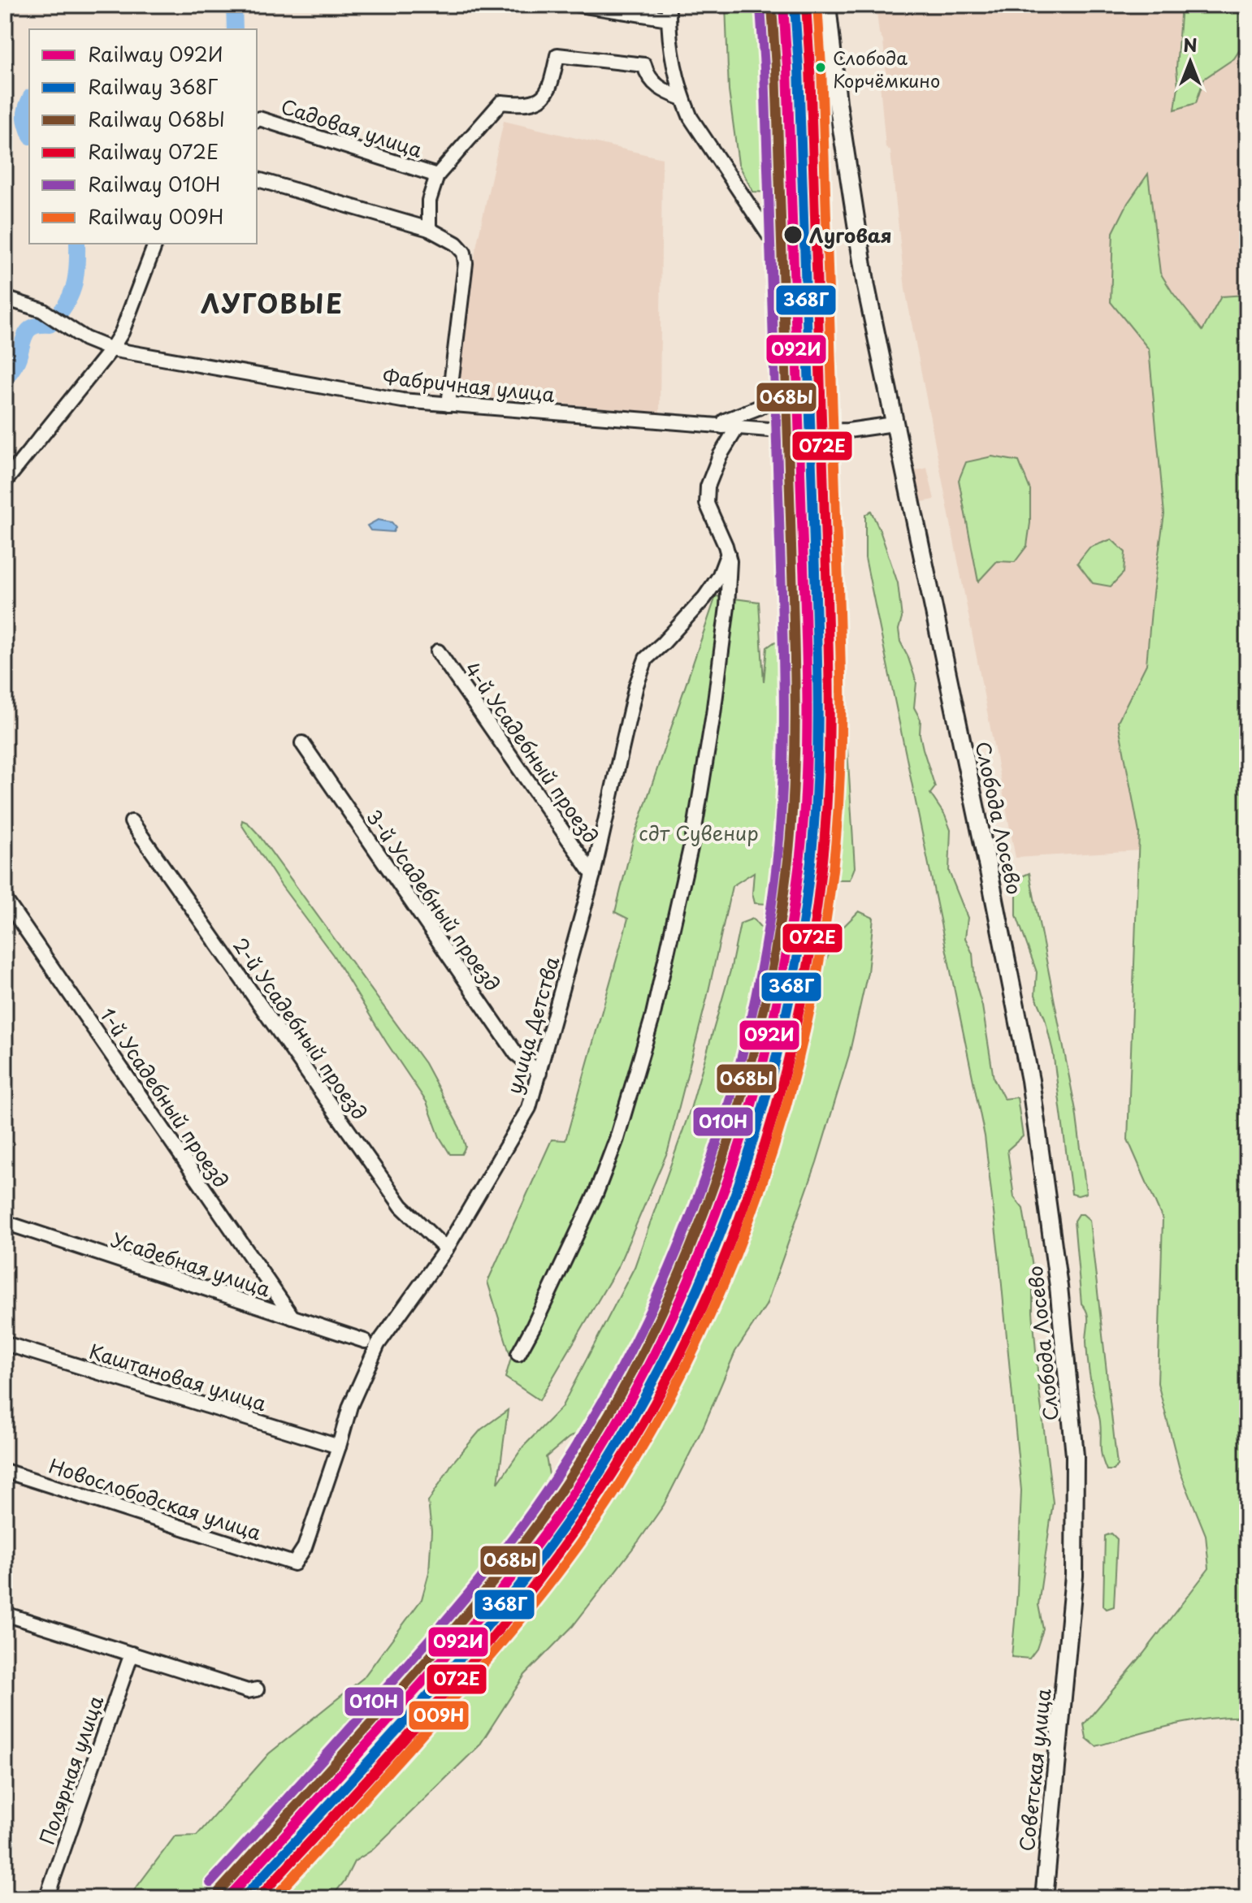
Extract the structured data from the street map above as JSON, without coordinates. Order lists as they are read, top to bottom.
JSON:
{
  "streets": {
    "main road": ["Слобода Лосево", "Советская улица"],
    "street": [
      "Садовая улица",
      "Фабричная улица",
      "4-й Усадебный проезд",
      "3-й Усадебный проезд",
      "улица Детства",
      "2-й Усадебный проезд",
      "1-й Усадебный проезд",
      "Усадебная улица",
      "Каштановая улица",
      "Новослободская улица",
      "Полярная улица"
    ]
  },
  "crossings": [
    ["Фабричная улица", "Слобода Лосево"],
    ["4-й Усадебный проезд", "улица Детства"],
    ["Слобода Лосево", "Советская улица"],
    ["3-й Усадебный проезд", "улица Детства"],
    ["улица Детства", "2-й Усадебный проезд"],
    ["улица Детства", "Каштановая улица"],
    ["улица Детства", "Новослободская улица"],
    ["1-й Усадебный проезд", "Усадебная улица"]
  ],
  "districts": ["ЛУГОВЫЕ"],
  "parks": ["сдт Сувенир"],
  "places": ["Слобода Корчёмкино", "Луговая"],
  "lines": [
    "rail line 092И",
    "rail line 368Г",
    "rail line 072Е",
    "rail line 009Н",
    "rail line 068Ы",
    "rail line 010Н"
  ],
  "legend": [
    "Railway 092И",
    "Railway 368Г",
    "Railway 068Ы",
    "Railway 072Е",
    "Railway 010Н",
    "Railway 009Н"
  ],
  "north": "top"
}
